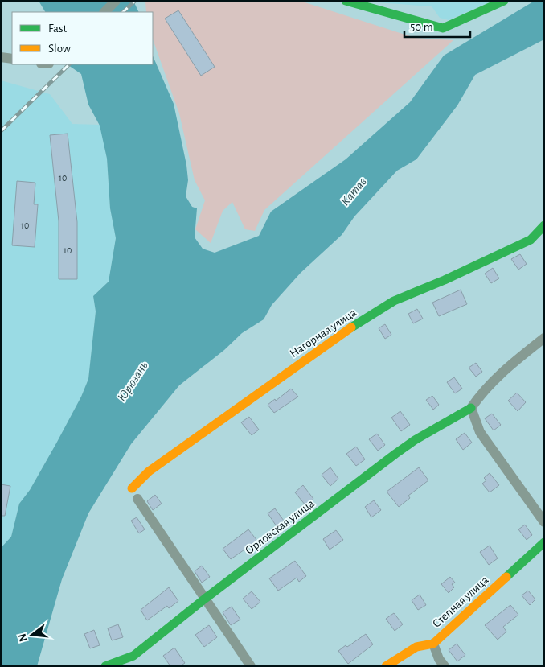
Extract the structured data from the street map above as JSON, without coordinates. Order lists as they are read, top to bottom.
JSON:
{
  "streets": {
    "street": ["Нагорная улица", "Орловская улица", "Степная улица"]
  },
  "water": ["Катав", "Юрюзань"],
  "house_numbers": ["10", "10", "10"],
  "legend": ["Fast", "Slow"],
  "scale_bar": "50 m",
  "north": "left"
}
